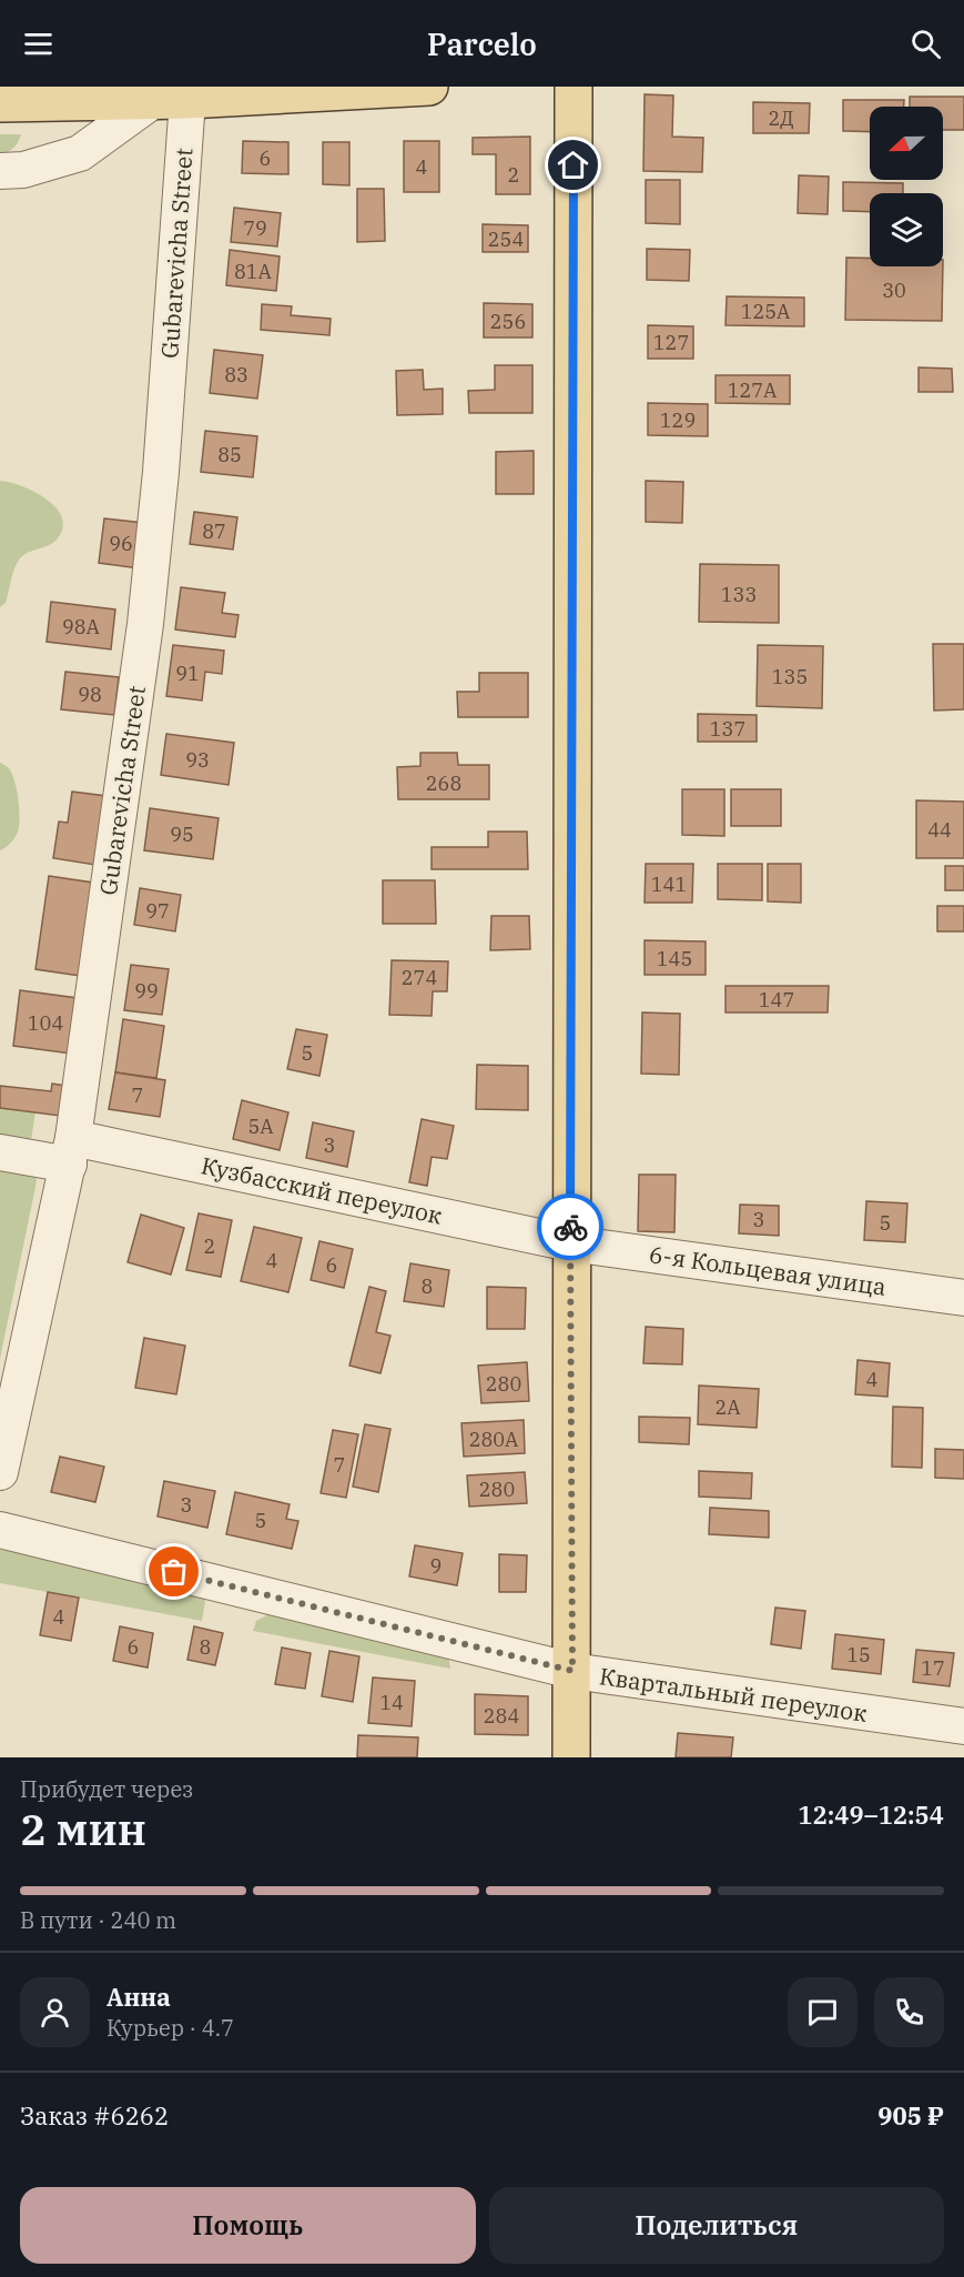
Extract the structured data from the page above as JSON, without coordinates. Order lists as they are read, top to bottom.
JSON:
{
  "streets": {
    "street": [
      "Gubarevicha Street",
      "Кузбасский переулок",
      "6-я Кольцевая улица",
      "Квартальный переулок"
    ]
  },
  "crossings": [
    ["Gubarevicha Street", "Кузбасский переулок"],
    ["Кузбасский переулок", "6-я Кольцевая улица"]
  ],
  "house_numbers": [
    "2Д",
    "6",
    "4",
    "2",
    "79",
    "254",
    "81А",
    "30",
    "125А",
    "256",
    "127",
    "83",
    "127А",
    "129",
    "85",
    "87",
    "96",
    "133",
    "98А",
    "91",
    "135",
    "98",
    "137",
    "93",
    "268",
    "44",
    "95",
    "141",
    "97",
    "145",
    "274",
    "99",
    "147",
    "104",
    "5",
    "7",
    "5А",
    "3",
    "3",
    "5",
    "2",
    "4",
    "6",
    "8",
    "4",
    "280",
    "2А",
    "280А",
    "7",
    "280",
    "3",
    "5",
    "9",
    "4",
    "6",
    "8",
    "15",
    "17",
    "14",
    "284"
  ],
  "north": "left",
  "page": {
    "header": "Parcelo",
    "heading": ["2 мин", "Прибудет через", "12:49–12:54"],
    "panel": [
      "Анна",
      "Курьер · 4.7",
      "Заказ #6262",
      "905 ₽"
    ],
    "bar": "В пути · 240 m",
    "buttons": ["Помощь", "Поделиться"]
  }
}
